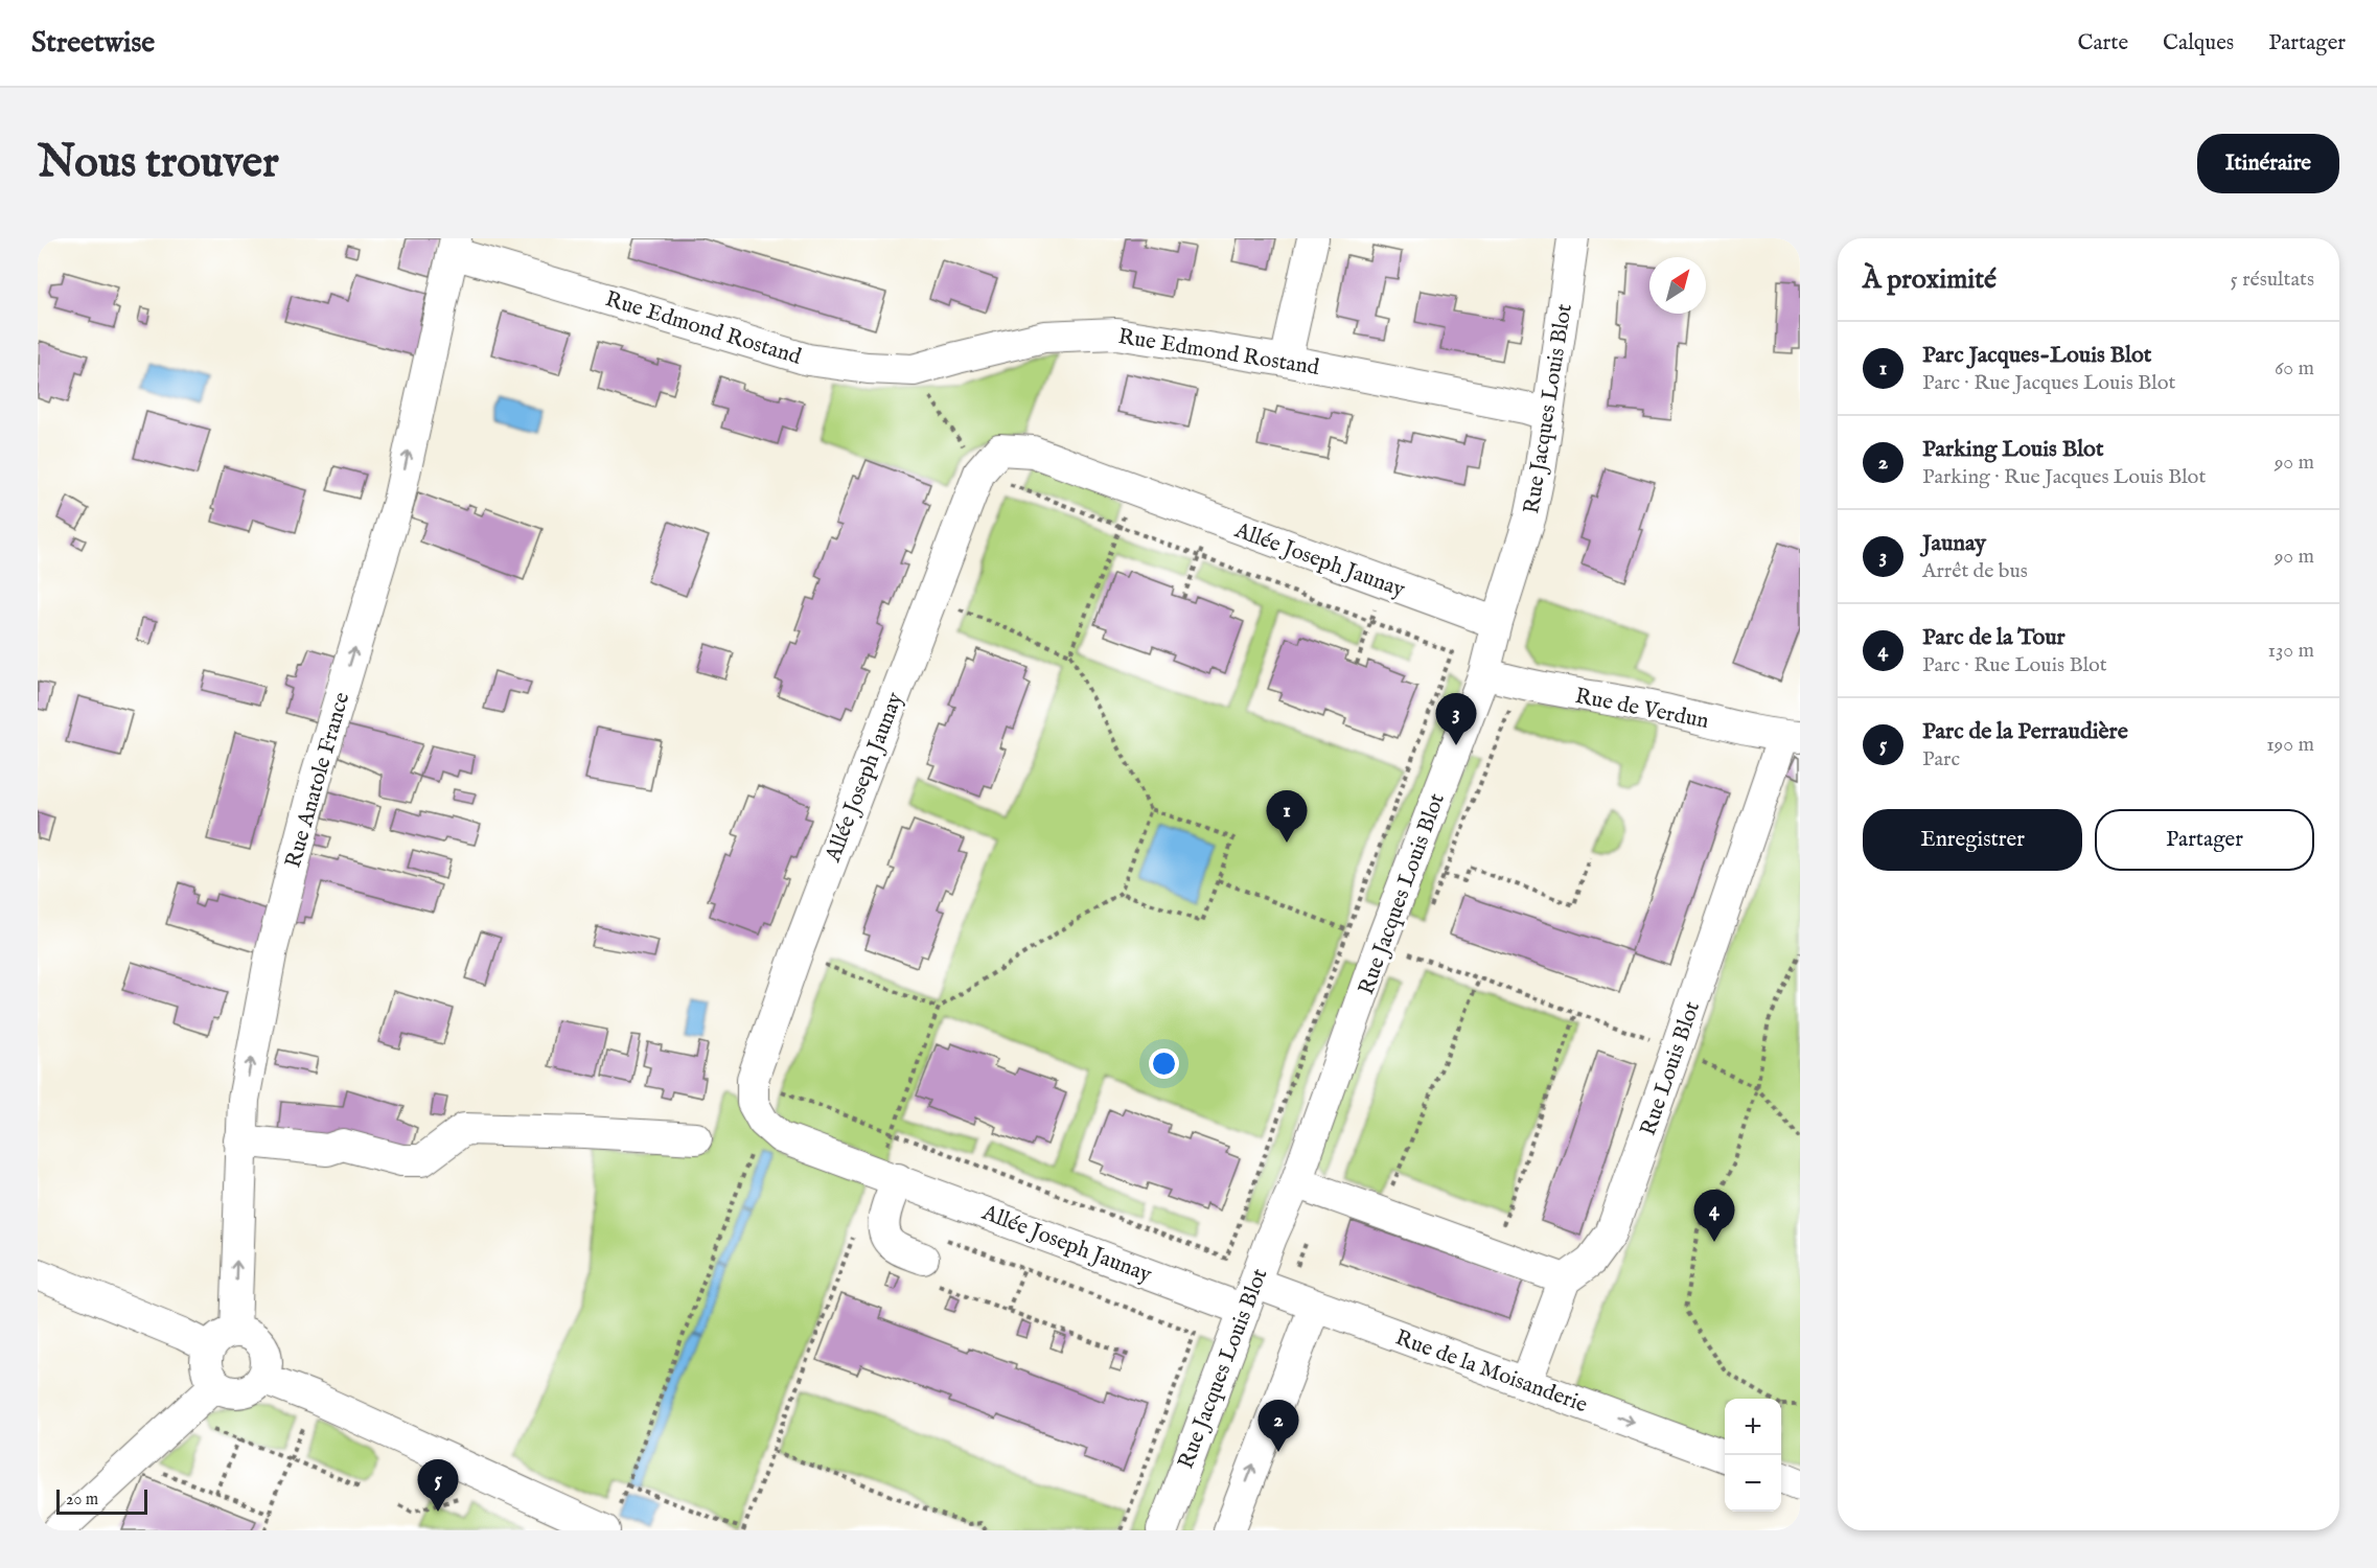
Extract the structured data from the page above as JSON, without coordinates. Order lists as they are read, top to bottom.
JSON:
{
  "streets": {
    "street": [
      "Rue Edmond Rostand",
      "Rue Jacques Louis Blot",
      "Allée Joseph Jaunay",
      "Rue de Verdun",
      "Rue Anatole France",
      "Rue Louis Blot",
      "Rue de la Moisanderie"
    ]
  },
  "crossings": [
    ["Rue Edmond Rostand", "Rue Jacques Louis Blot"],
    ["Rue Edmond Rostand", "Rue Anatole France"],
    ["Rue Jacques Louis Blot", "Allée Joseph Jaunay"],
    ["Rue Jacques Louis Blot", "Rue de Verdun"],
    ["Rue Jacques Louis Blot", "Rue de la Moisanderie"],
    ["Allée Joseph Jaunay", "Rue de la Moisanderie"],
    ["Rue de Verdun", "Rue Louis Blot"]
  ],
  "one_way": ["Rue Anatole France", "Rue de la Moisanderie"],
  "scale_bar": "20 m",
  "north": "top right",
  "page": {
    "header": "Streetwise",
    "nav": ["Carte", "Calques", "Partager"],
    "buttons": [
      "Itinéraire",
      ["Enregistrer", "Partager"]
    ],
    "title": "Nous trouver",
    "heading": ["À proximité", "5 résultats"],
    "list": [
      {
        "mark": "1",
        "name": "Parc Jacques-Louis Blot",
        "note": "Parc · Rue Jacques Louis Blot",
        "value": "60 m"
      },
      {
        "mark": "2",
        "name": "Parking Louis Blot",
        "note": "Parking · Rue Jacques Louis Blot",
        "value": "90 m"
      },
      {
        "mark": "3",
        "name": "Jaunay",
        "note": "Arrêt de bus",
        "value": "90 m"
      },
      {
        "mark": "4",
        "name": "Parc de la Tour",
        "note": "Parc · Rue Louis Blot",
        "value": "130 m"
      },
      {
        "mark": "5",
        "name": "Parc de la Perraudière",
        "note": "Parc",
        "value": "190 m"
      }
    ],
    "pins": [
      "3",
      "1",
      "4",
      "2",
      "5"
    ],
    "map_buttons": ["+", "−"],
    "scale": "20 m"
  }
}
